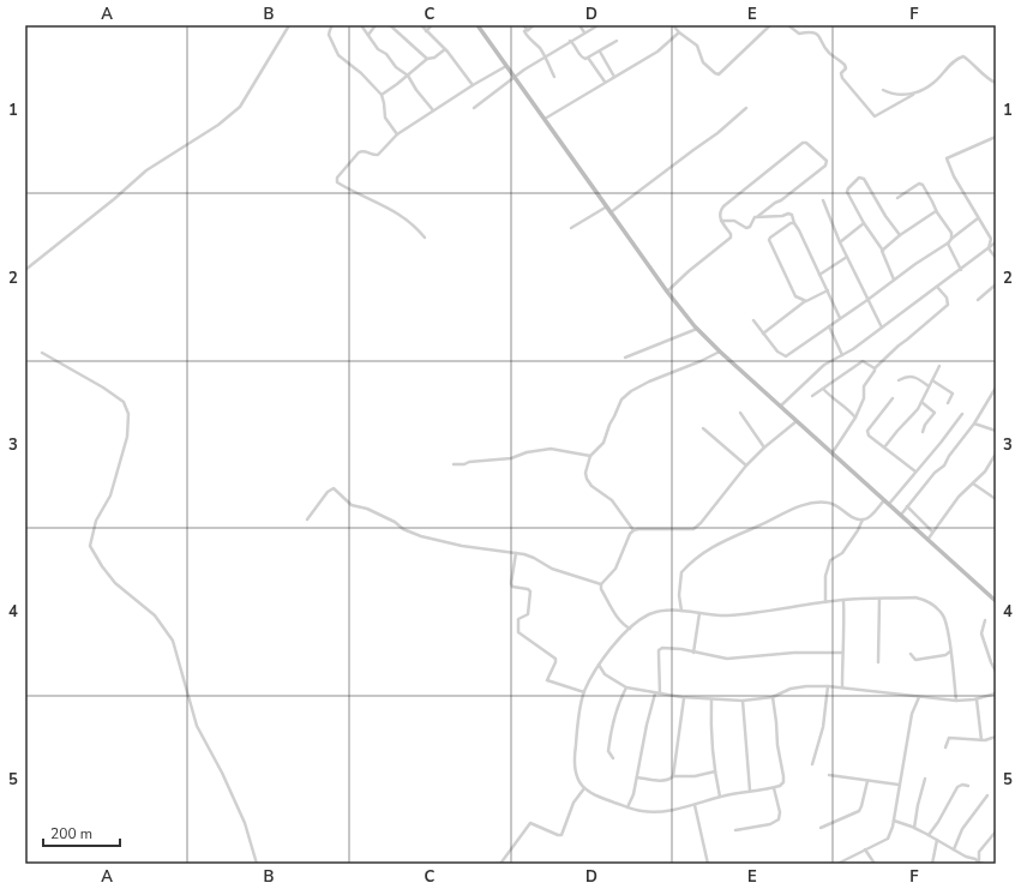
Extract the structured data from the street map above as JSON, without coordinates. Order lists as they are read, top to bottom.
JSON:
{
  "scale_bar": "200 m",
  "grid": {
    "columns": [
      "A",
      "B",
      "C",
      "D",
      "E",
      "F"
    ],
    "rows": [
      "1",
      "2",
      "3",
      "4",
      "5"
    ]
  }
}
